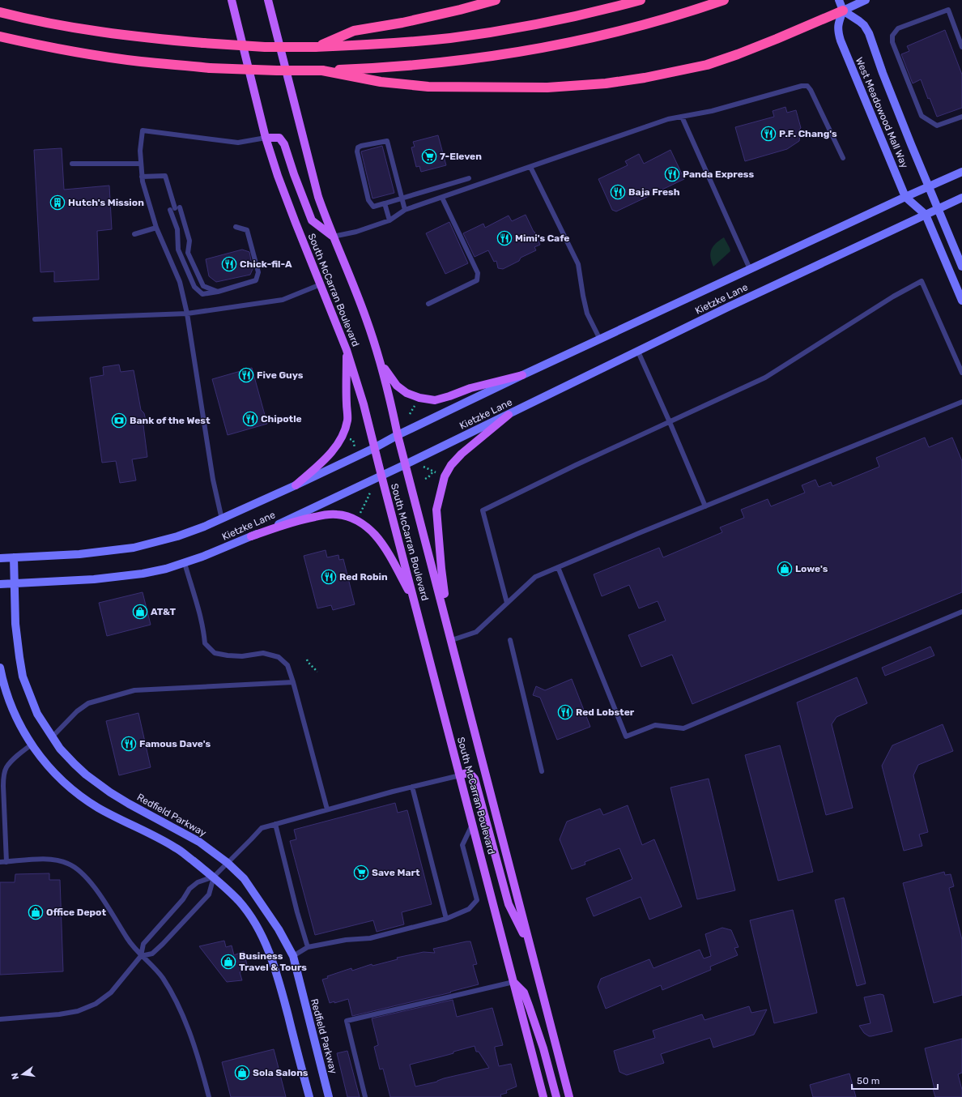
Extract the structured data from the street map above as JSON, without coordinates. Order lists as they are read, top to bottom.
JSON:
{
  "streets": {
    "main road": [
      "West Meadowood Mall Way",
      "South McCarran Boulevard",
      "Kietzke Lane",
      "Redfield Parkway"
    ]
  },
  "crossings": [
    ["West Meadowood Mall Way", "Kietzke Lane"],
    ["South McCarran Boulevard", "Kietzke Lane"],
    ["Kietzke Lane", "Redfield Parkway"]
  ],
  "places": {
    "restaurant": [
      "P.F. Chang's",
      "Panda Express",
      "Baja Fresh",
      "Mimi's Cafe",
      "Chick-fil-A",
      "Five Guys",
      "Chipotle",
      "Red Robin",
      "Red Lobster",
      "Famous Dave's"
    ],
    "supermarket": ["7-Eleven", "Save Mart"],
    "building": ["Hutch's Mission"],
    "bank": ["Bank of the West"],
    "shop": [
      "Lowe's",
      "AT&T",
      "Office Depot",
      "Business Travel & Tours",
      "Sola Salons"
    ]
  },
  "scale_bar": "50 m",
  "north": "left"
}
